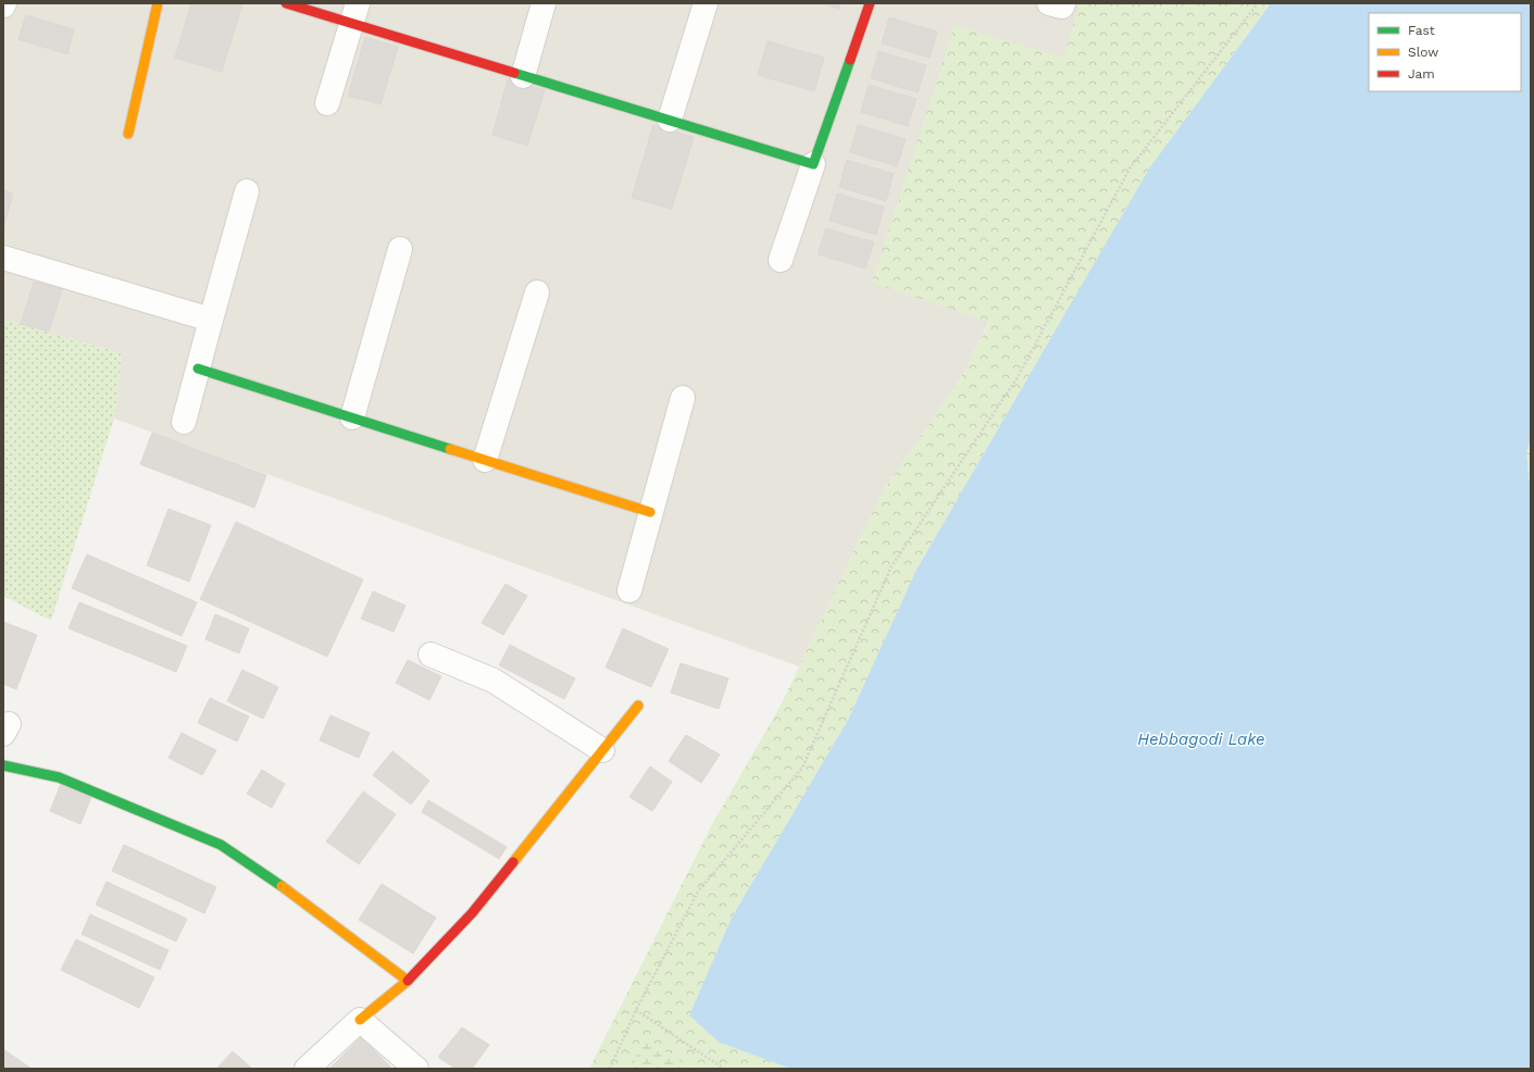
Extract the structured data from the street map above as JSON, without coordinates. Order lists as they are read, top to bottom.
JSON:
{
  "water": ["Hebbagodi Lake"],
  "legend": ["Fast", "Slow", "Jam"]
}
